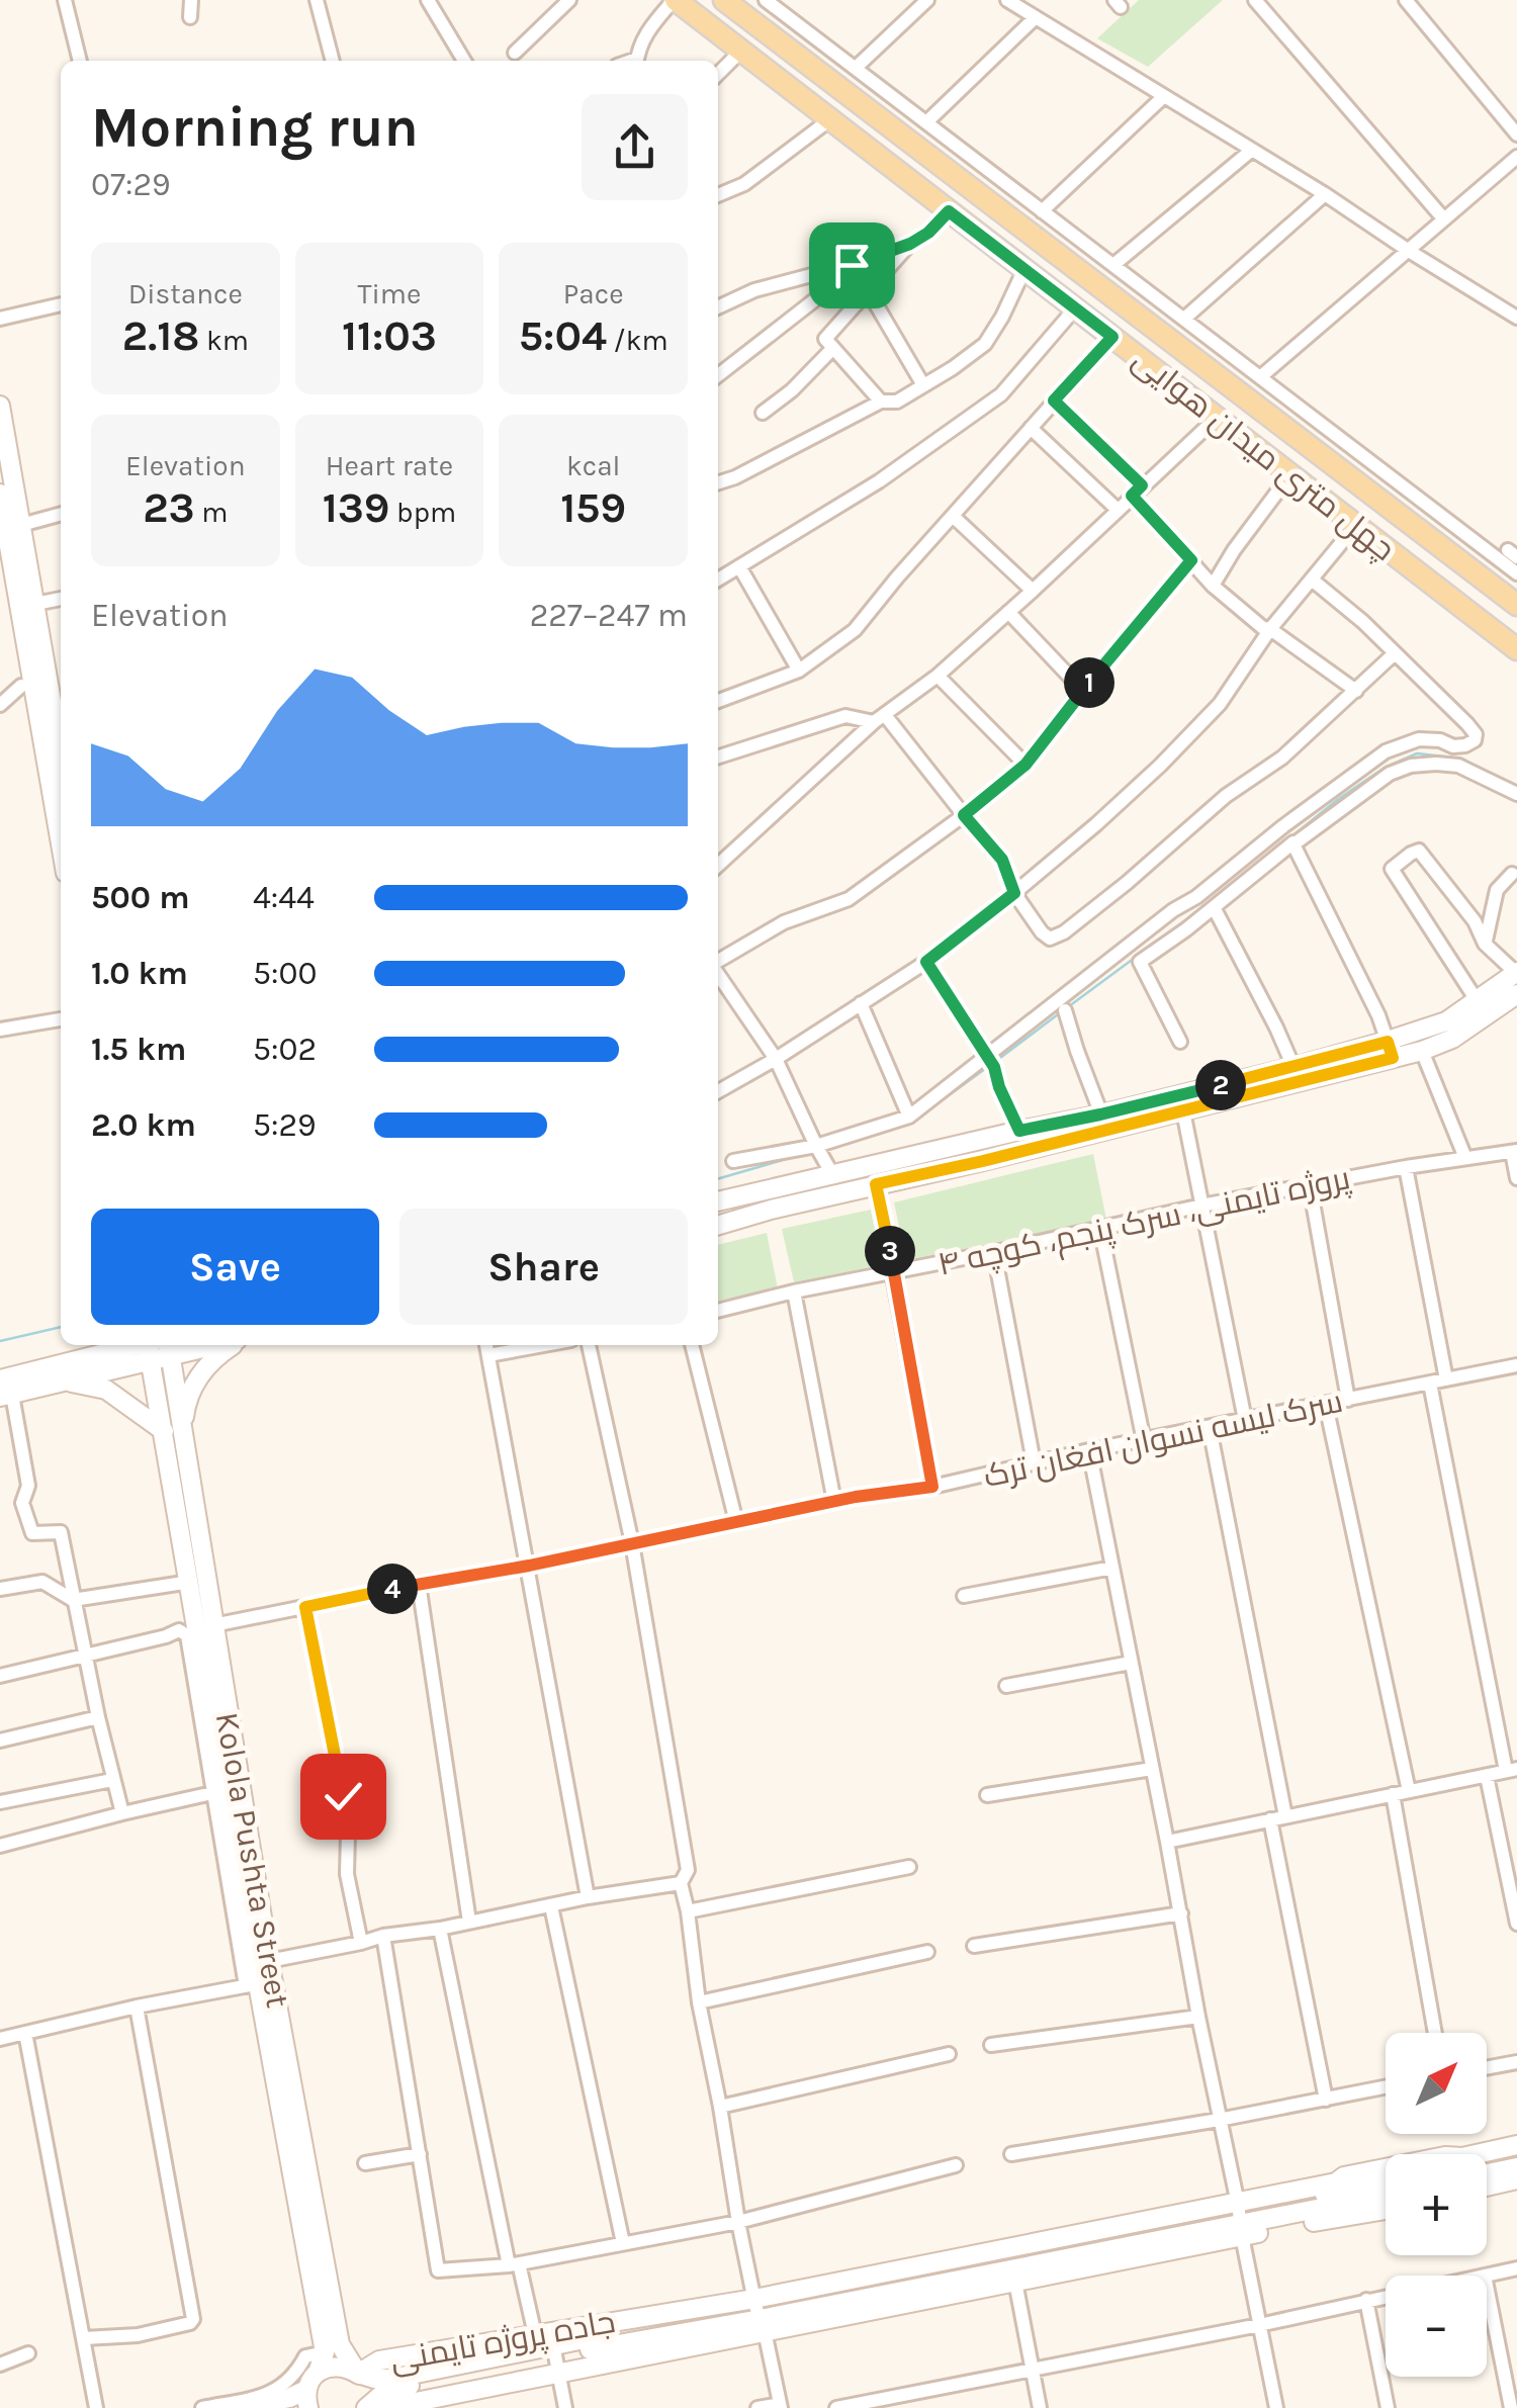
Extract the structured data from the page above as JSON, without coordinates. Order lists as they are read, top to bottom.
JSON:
{
  "streets": {
    "main road": ["چهل متری میدان هوایی", "Kolola Pushta Street", "جاده پروژه تایمنی"],
    "street": ["پروژه تایمنی، سرک پنجم، کوچه ۴", "سرک لیسه نسوان افغان‌ ترک"]
  },
  "crossings": [
    ["سرک لیسه نسوان افغان‌ ترک", "Kolola Pushta Street"],
    ["Kolola Pushta Street", "جاده پروژه تایمنی"]
  ],
  "north": "top right",
  "page": {
    "heading": ["Morning run", "07:29"],
    "stats": [
      ["Distance", "2.18 km"],
      ["Time", "11:03"],
      ["Pace", "5:04 /km"],
      ["Elevation", "23 m"],
      ["Heart rate", "139 bpm"],
      ["kcal", "159"]
    ],
    "chart": ["Elevation", "227–247 m"],
    "pins": [
      "1",
      "2",
      "3",
      "4"
    ],
    "list": [
      {
        "name": "500 m",
        "note": "4:44"
      },
      {
        "name": "1.0 km",
        "note": "5:00"
      },
      {
        "name": "1.5 km",
        "note": "5:02"
      },
      {
        "name": "2.0 km",
        "note": "5:29"
      }
    ],
    "buttons": ["Save", "Share"],
    "map_buttons": ["+", "−"]
  }
}
